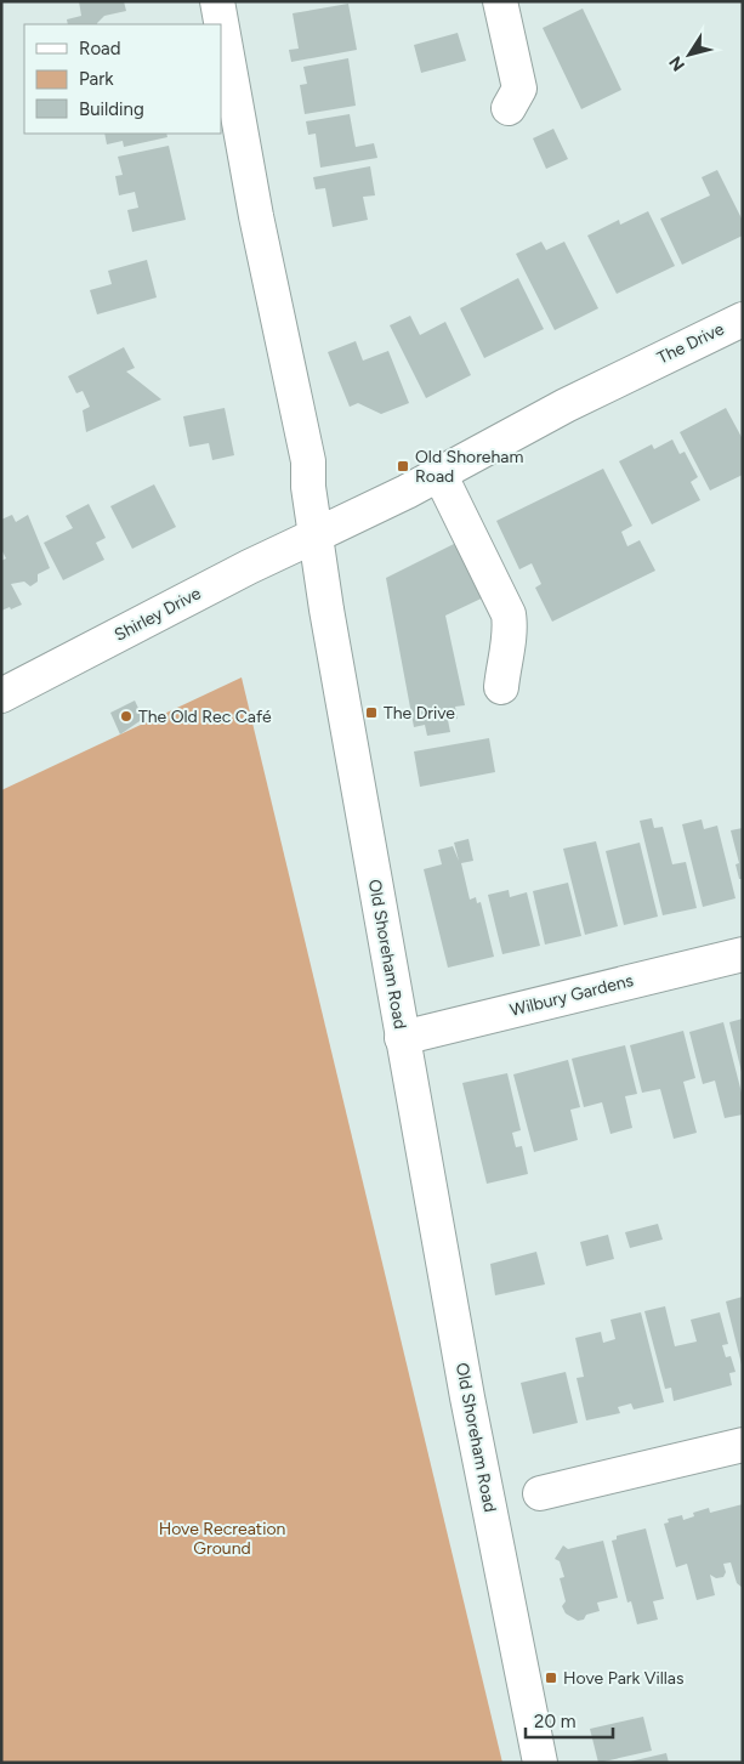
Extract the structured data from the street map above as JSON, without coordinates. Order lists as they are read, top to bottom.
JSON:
{
  "streets": {
    "main road": [
      "The Drive",
      "Shirley Drive",
      "Old Shoreham Road",
      "Wilbury Gardens"
    ]
  },
  "crossings": [
    ["The Drive", "Shirley Drive"],
    ["The Drive", "Old Shoreham Road"],
    ["Shirley Drive", "Old Shoreham Road"],
    ["Old Shoreham Road", "Wilbury Gardens"]
  ],
  "parks": ["Hove Recreation Ground"],
  "places": {
    "transit": ["Old Shoreham Road", "The Drive", "Hove Park Villas"],
    "other": ["The Old Rec Café"]
  },
  "legend": ["Road", "Park", "Building"],
  "scale_bar": "20 m",
  "north": "bottom left"
}
